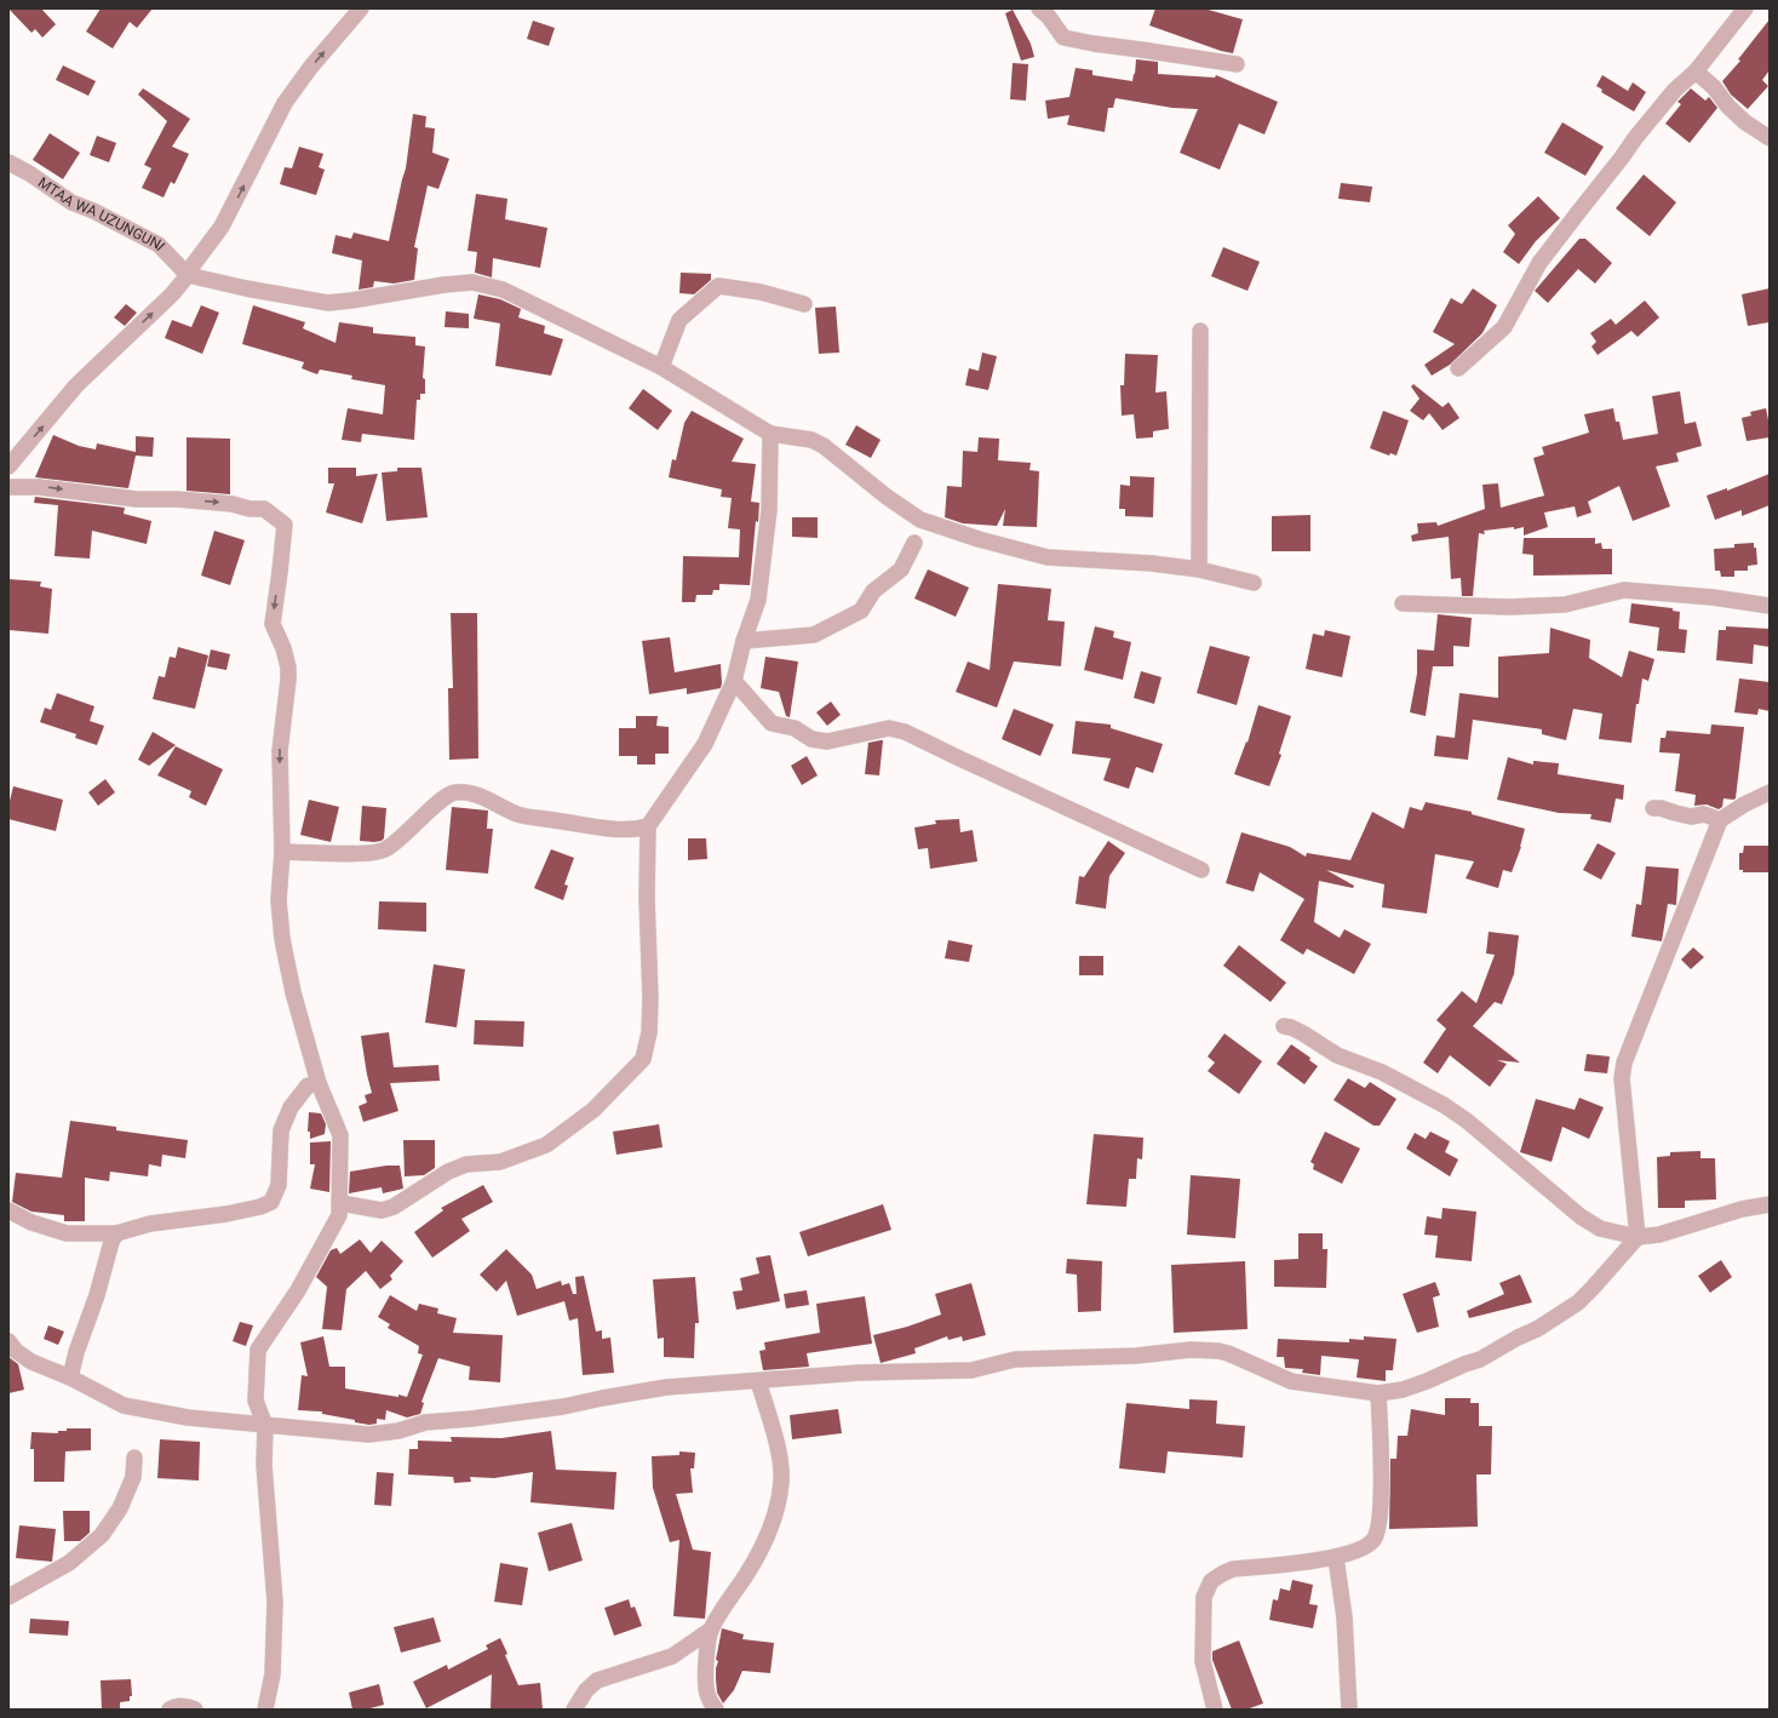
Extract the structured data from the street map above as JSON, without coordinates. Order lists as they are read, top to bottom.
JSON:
{
  "streets": {
    "street": ["MTAA WA UZUNGUNI"]
  }
}
